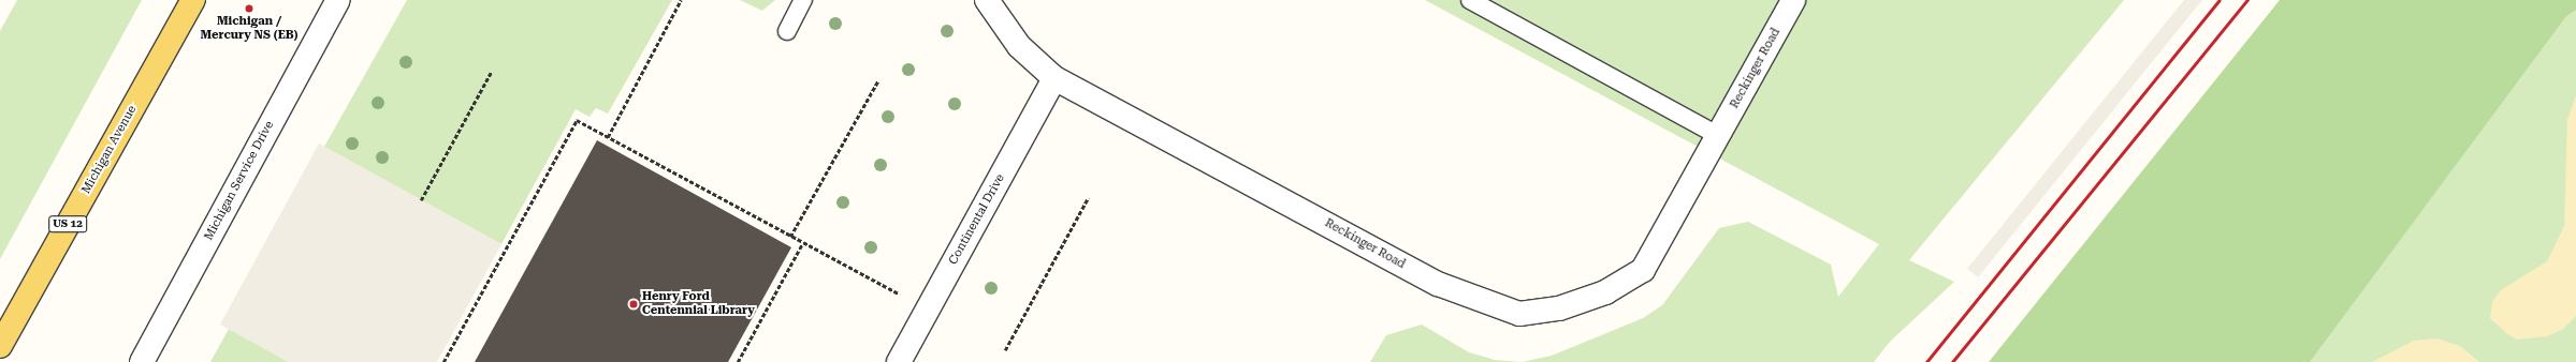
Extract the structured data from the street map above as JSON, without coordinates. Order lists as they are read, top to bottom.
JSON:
{
  "streets": {
    "main road": ["Michigan Avenue", "US 12"],
    "street": ["Reckinger Road", "Michigan Service Drive", "Continental Drive"]
  },
  "crossings": [
    ["Reckinger Road", "Continental Drive"]
  ],
  "places": ["Michigan / Mercury NS (EB)", "Henry Ford Centennial Library"]
}
